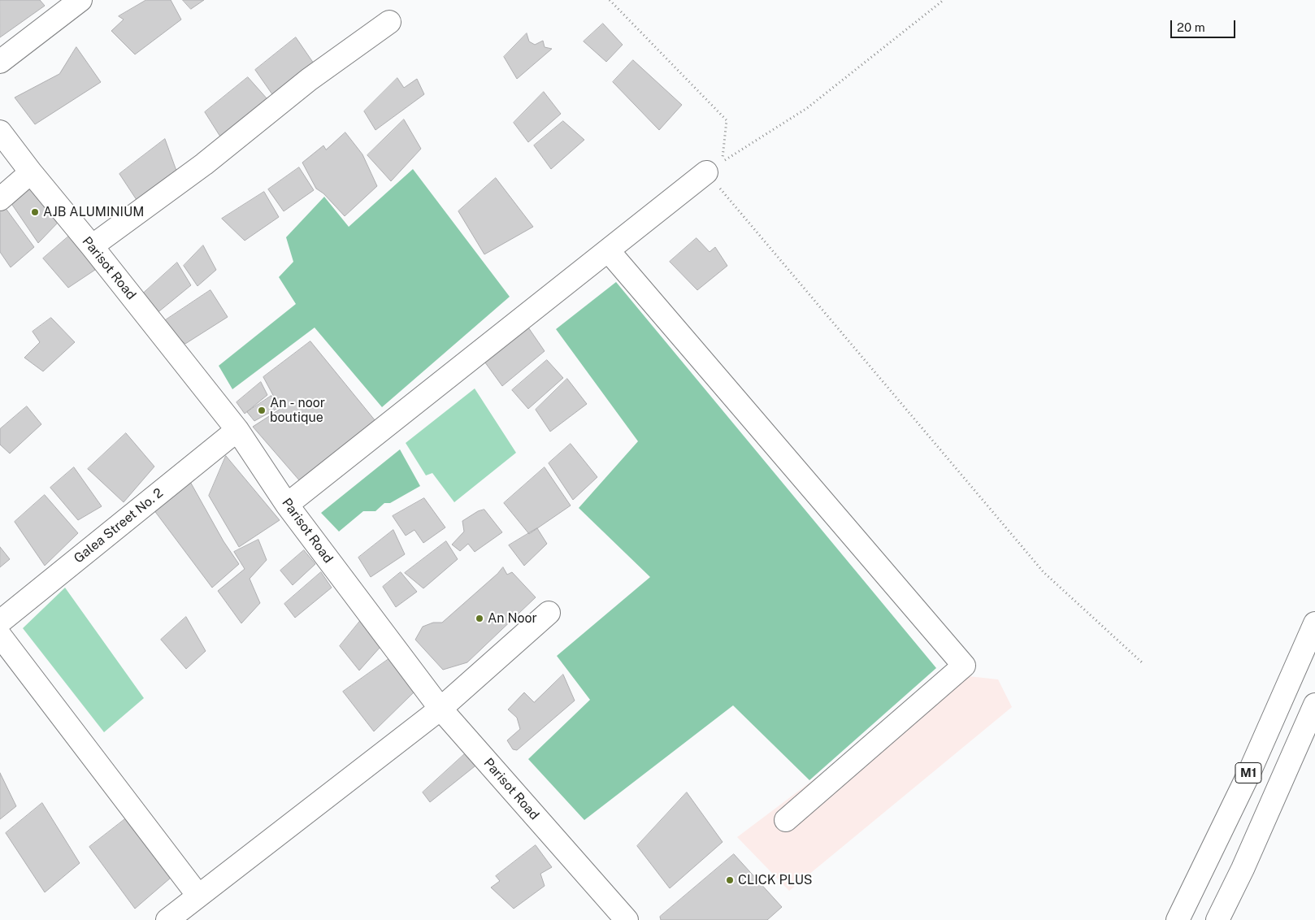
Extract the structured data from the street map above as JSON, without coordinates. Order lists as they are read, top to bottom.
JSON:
{
  "streets": {
    "main road": ["Parisot Road", "Galea Street No. 2", "M1"]
  },
  "crossings": [
    ["Parisot Road", "Galea Street No. 2"]
  ],
  "places": [
    "AJB ALUMINIUM",
    "An - noor boutique",
    "An Noor",
    "CLICK PLUS"
  ],
  "scale_bar": "20 m"
}
